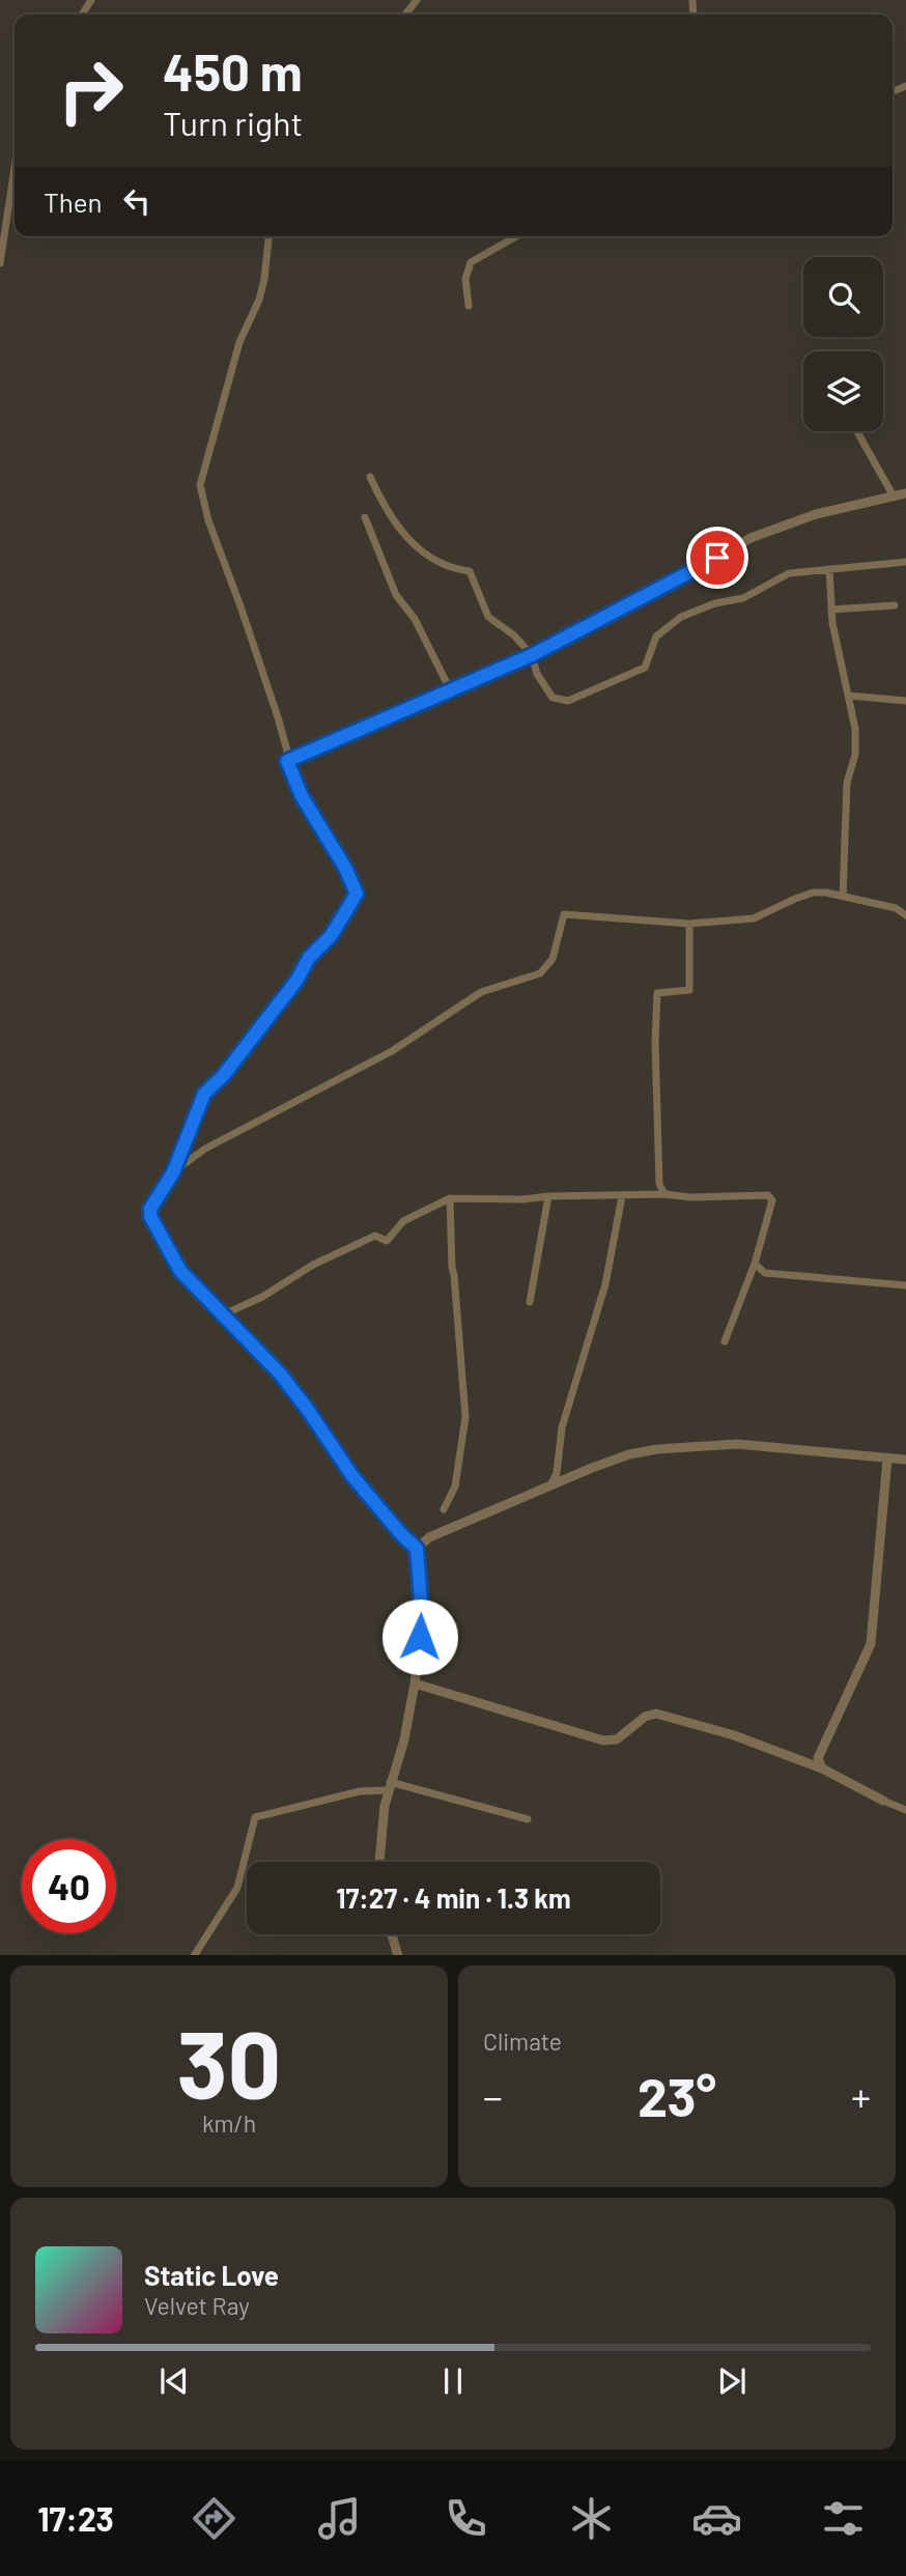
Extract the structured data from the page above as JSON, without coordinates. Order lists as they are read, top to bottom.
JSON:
{
  "page": {
    "turn": ["450 m", "Turn right"],
    "then": "Then",
    "limit": "40",
    "trip": "17:27 · 4 min · 1.3 km",
    "tile": [
      ["30", "km/h"],
      "Climate"
    ],
    "heat": ["−", "23°", "+"],
    "song": ["Static Love", "Velvet Ray"],
    "tabs": "17:23"
  }
}
